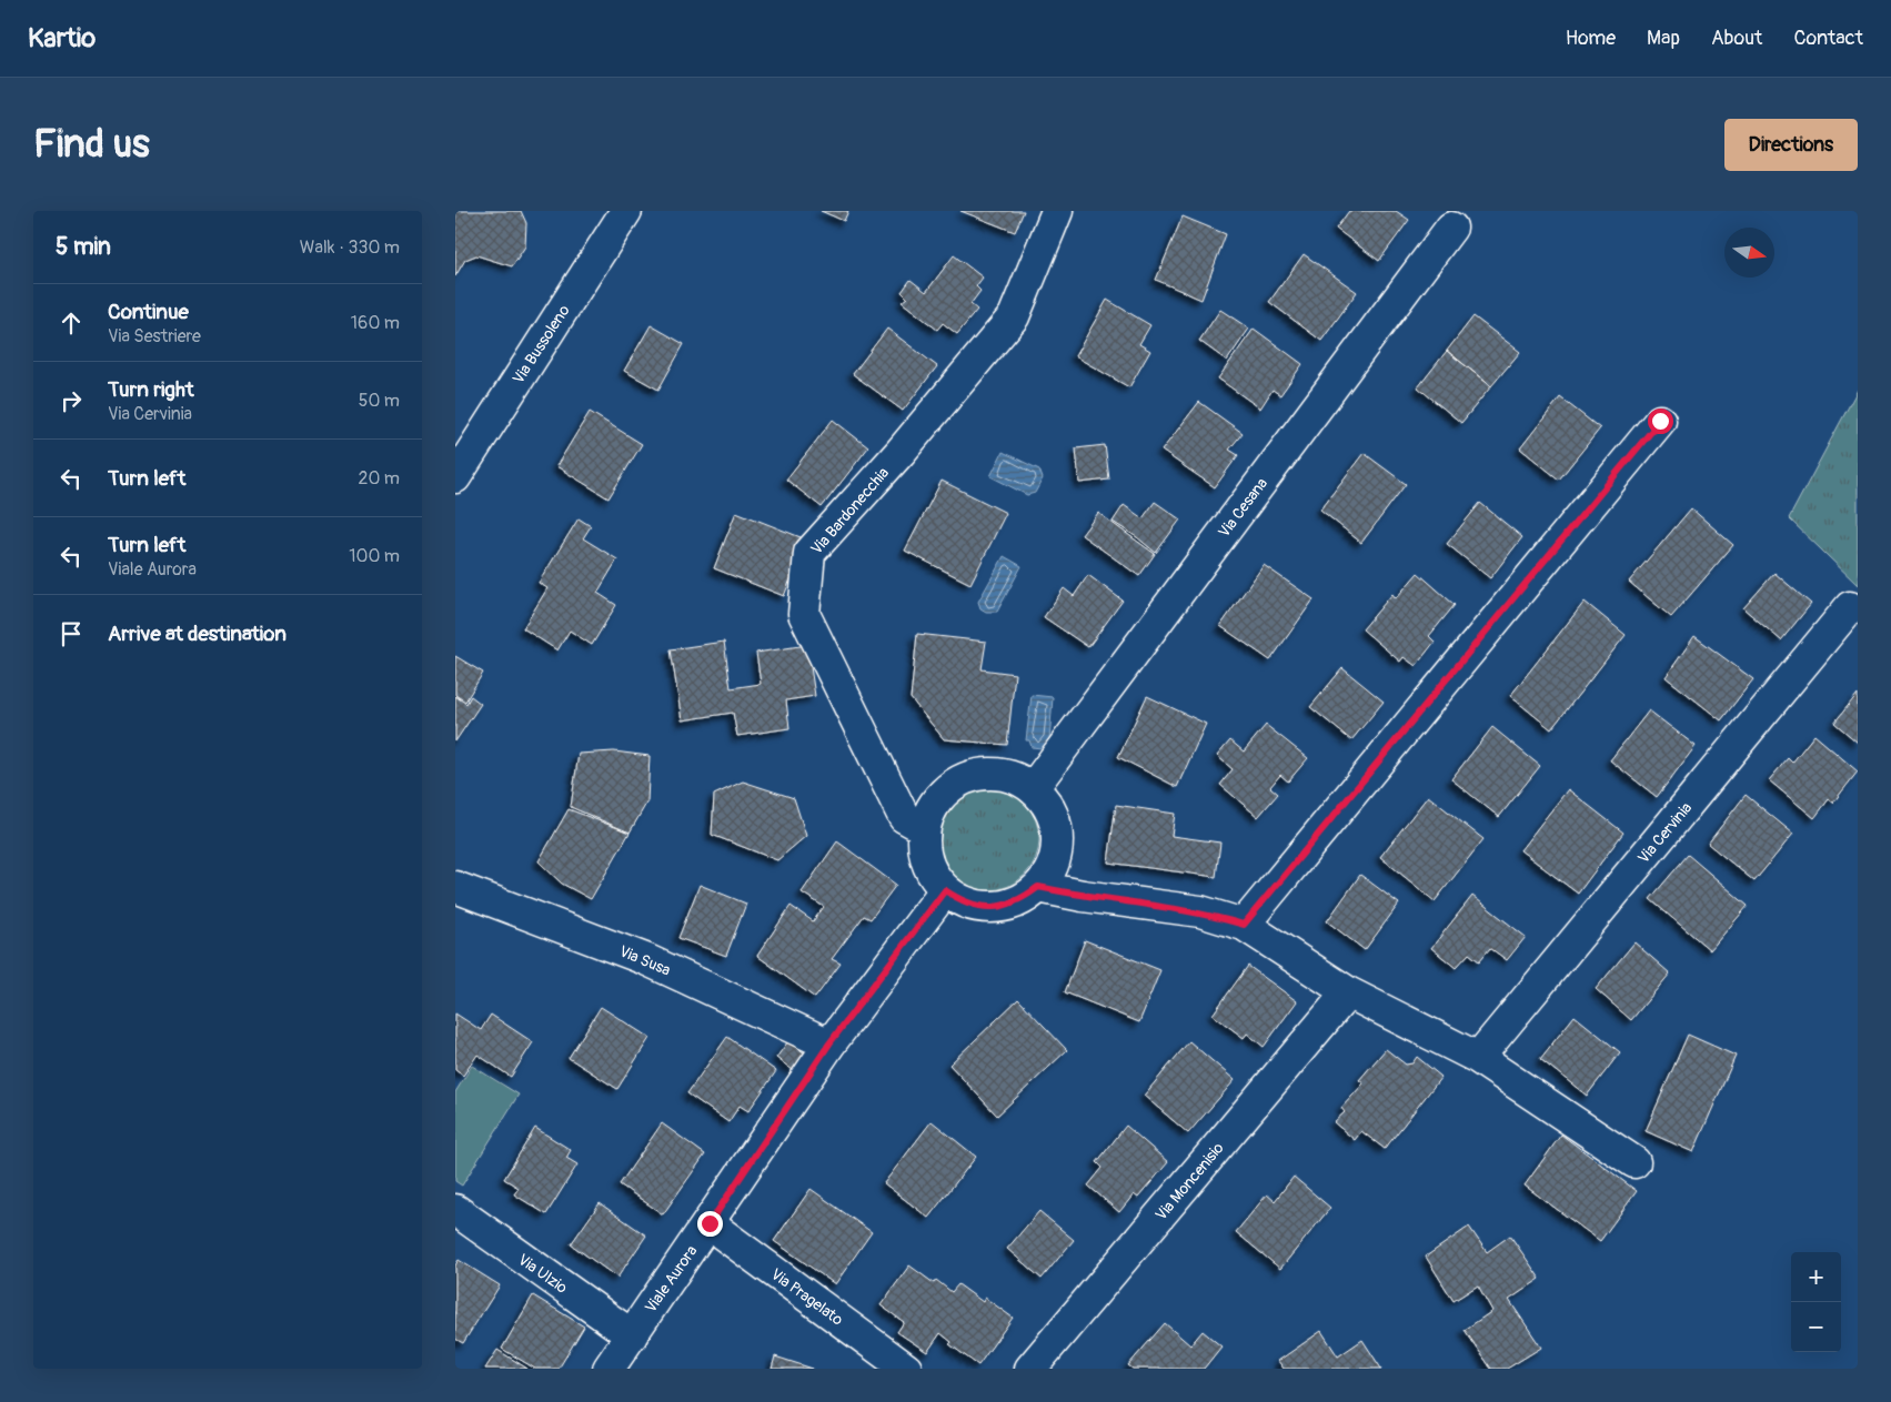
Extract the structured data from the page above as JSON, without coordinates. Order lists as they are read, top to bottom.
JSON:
{
  "streets": {
    "street": [
      "Via Bussoleno",
      "Via Cesana",
      "Via Bardonecchia",
      "Via Cervinia",
      "Via Susa",
      "Via Moncenisio",
      "Via Ulzio",
      "Viale Aurora",
      "Via Pragelato"
    ]
  },
  "crossings": [
    ["Via Cesana", "Via Bardonecchia"],
    ["Via Cesana", "Viale Aurora"],
    ["Via Bardonecchia", "Viale Aurora"],
    ["Via Susa", "Viale Aurora"],
    ["Via Ulzio", "Viale Aurora"],
    ["Viale Aurora", "Via Pragelato"]
  ],
  "north": "right",
  "page": {
    "header": "Kartio",
    "nav": [
      "Home",
      "Map",
      "About",
      "Contact"
    ],
    "buttons": "Directions",
    "title": "Find us",
    "heading": ["5 min", "Walk · 330 m"],
    "list": [
      ["Continue", "Via Sestriere", "160 m"],
      ["Turn right", "Via Cervinia", "50 m"],
      ["Turn left", "20 m"],
      ["Turn left", "Viale Aurora", "100 m"],
      "Arrive at destination"
    ],
    "map_buttons": ["+", "−"]
  }
}
